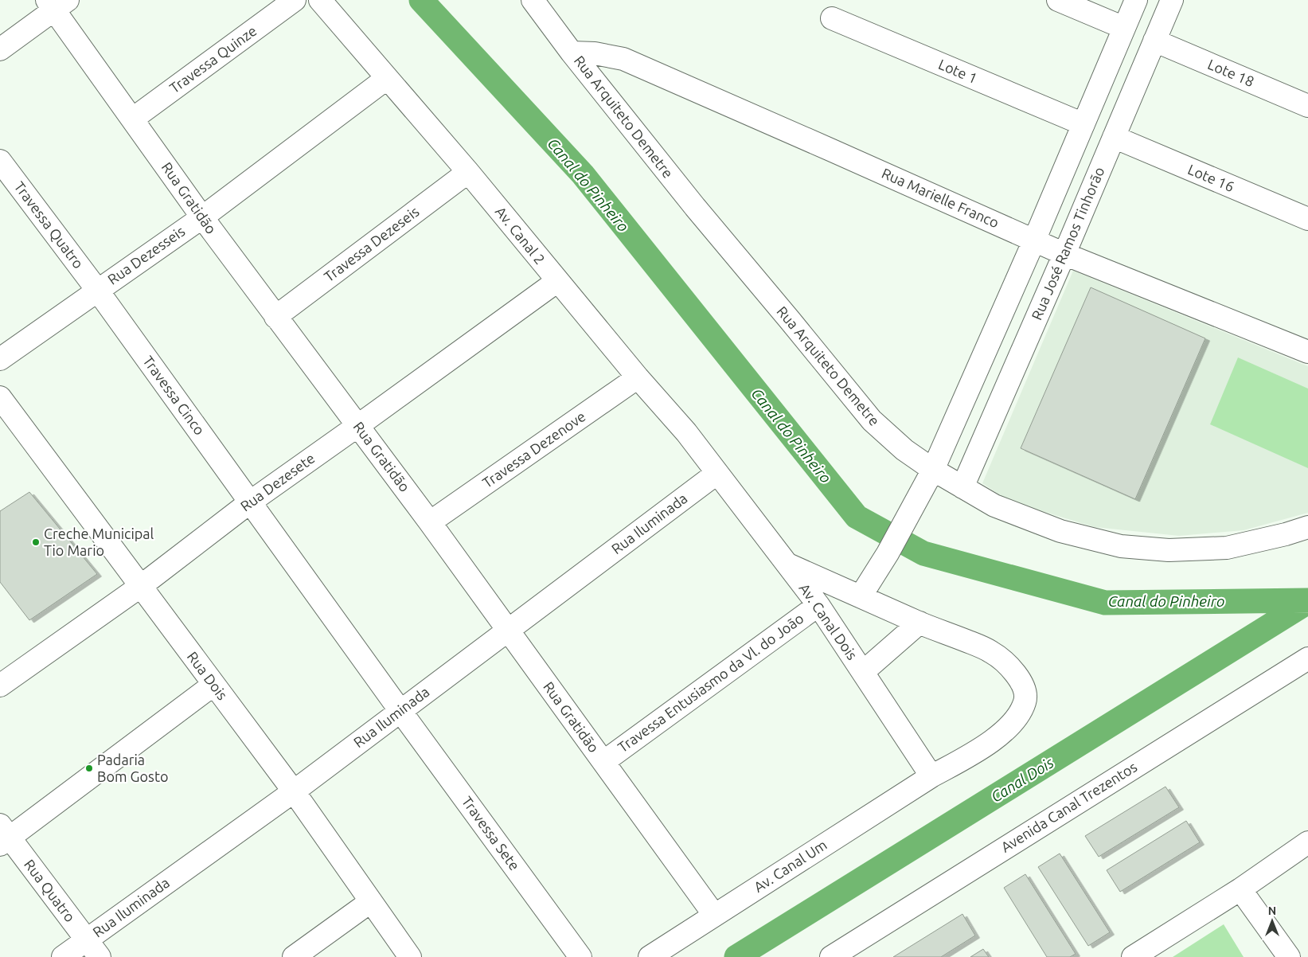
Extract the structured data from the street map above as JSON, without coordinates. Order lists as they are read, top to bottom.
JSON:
{
  "streets": {
    "street": [
      "Travessa Quinze",
      "Lote 1",
      "Lote 18",
      "Rua Arquiteto Demetre",
      "Lote 16",
      "Rua Gratidão",
      "Rua Marielle Franco",
      "Travessa Quatro",
      "Av. Canal 2",
      "Rua José Ramos Tinhorão",
      "Travessa Dezeseis",
      "Rua Dezesseis",
      "Travessa Cinco",
      "Travessa Dezenove",
      "Rua Dezesete",
      "Rua Iluminada",
      "Av. Canal Dois",
      "Rua Dois",
      "Travessa Entusiasmo da Vl. do João",
      "Avenida Canal Trezentos",
      "Travessa Sete",
      "Av. Canal Um",
      "Rua Quatro"
    ]
  },
  "crossings": [
    ["Travessa Quinze", "Rua Gratidão"],
    ["Lote 18", "Rua José Ramos Tinhorão"],
    ["Rua Arquiteto Demetre", "Rua Marielle Franco"],
    ["Rua Arquiteto Demetre", "Rua José Ramos Tinhorão"],
    ["Lote 16", "Rua José Ramos Tinhorão"],
    ["Rua Gratidão", "Travessa Dezeseis"],
    ["Rua Gratidão", "Rua Dezesseis"],
    ["Rua Gratidão", "Travessa Dezenove"],
    ["Rua Gratidão", "Rua Dezesete"],
    ["Rua Gratidão", "Rua Iluminada"],
    ["Rua Gratidão", "Travessa Entusiasmo da Vl. do João"],
    ["Rua Gratidão", "Av. Canal Um"],
    ["Rua Marielle Franco", "Rua José Ramos Tinhorão"],
    ["Travessa Quatro", "Rua Dezesseis"],
    ["Travessa Quatro", "Travessa Cinco"],
    ["Av. Canal 2", "Travessa Dezeseis"],
    ["Av. Canal 2", "Rua Dezesseis"],
    ["Av. Canal 2", "Travessa Dezenove"],
    ["Av. Canal 2", "Rua Dezesete"],
    ["Av. Canal 2", "Rua Iluminada"],
    ["Av. Canal 2", "Av. Canal Dois"],
    ["Rua Dezesseis", "Travessa Cinco"],
    ["Travessa Cinco", "Rua Dezesete"],
    ["Travessa Cinco", "Rua Iluminada"],
    ["Travessa Cinco", "Travessa Sete"],
    ["Rua Dezesete", "Rua Dois"],
    ["Rua Iluminada", "Av. Canal Dois"],
    ["Rua Iluminada", "Rua Dois"],
    ["Rua Iluminada", "Travessa Sete"],
    ["Rua Iluminada", "Rua Quatro"],
    ["Av. Canal Dois", "Travessa Entusiasmo da Vl. do João"],
    ["Av. Canal Dois", "Av. Canal Um"]
  ],
  "water": ["Canal do Pinheiro", "Canal Dois"],
  "places": ["Creche Municipal Tio Mario", "Padaria Bom Gosto"],
  "north": "top"
}
